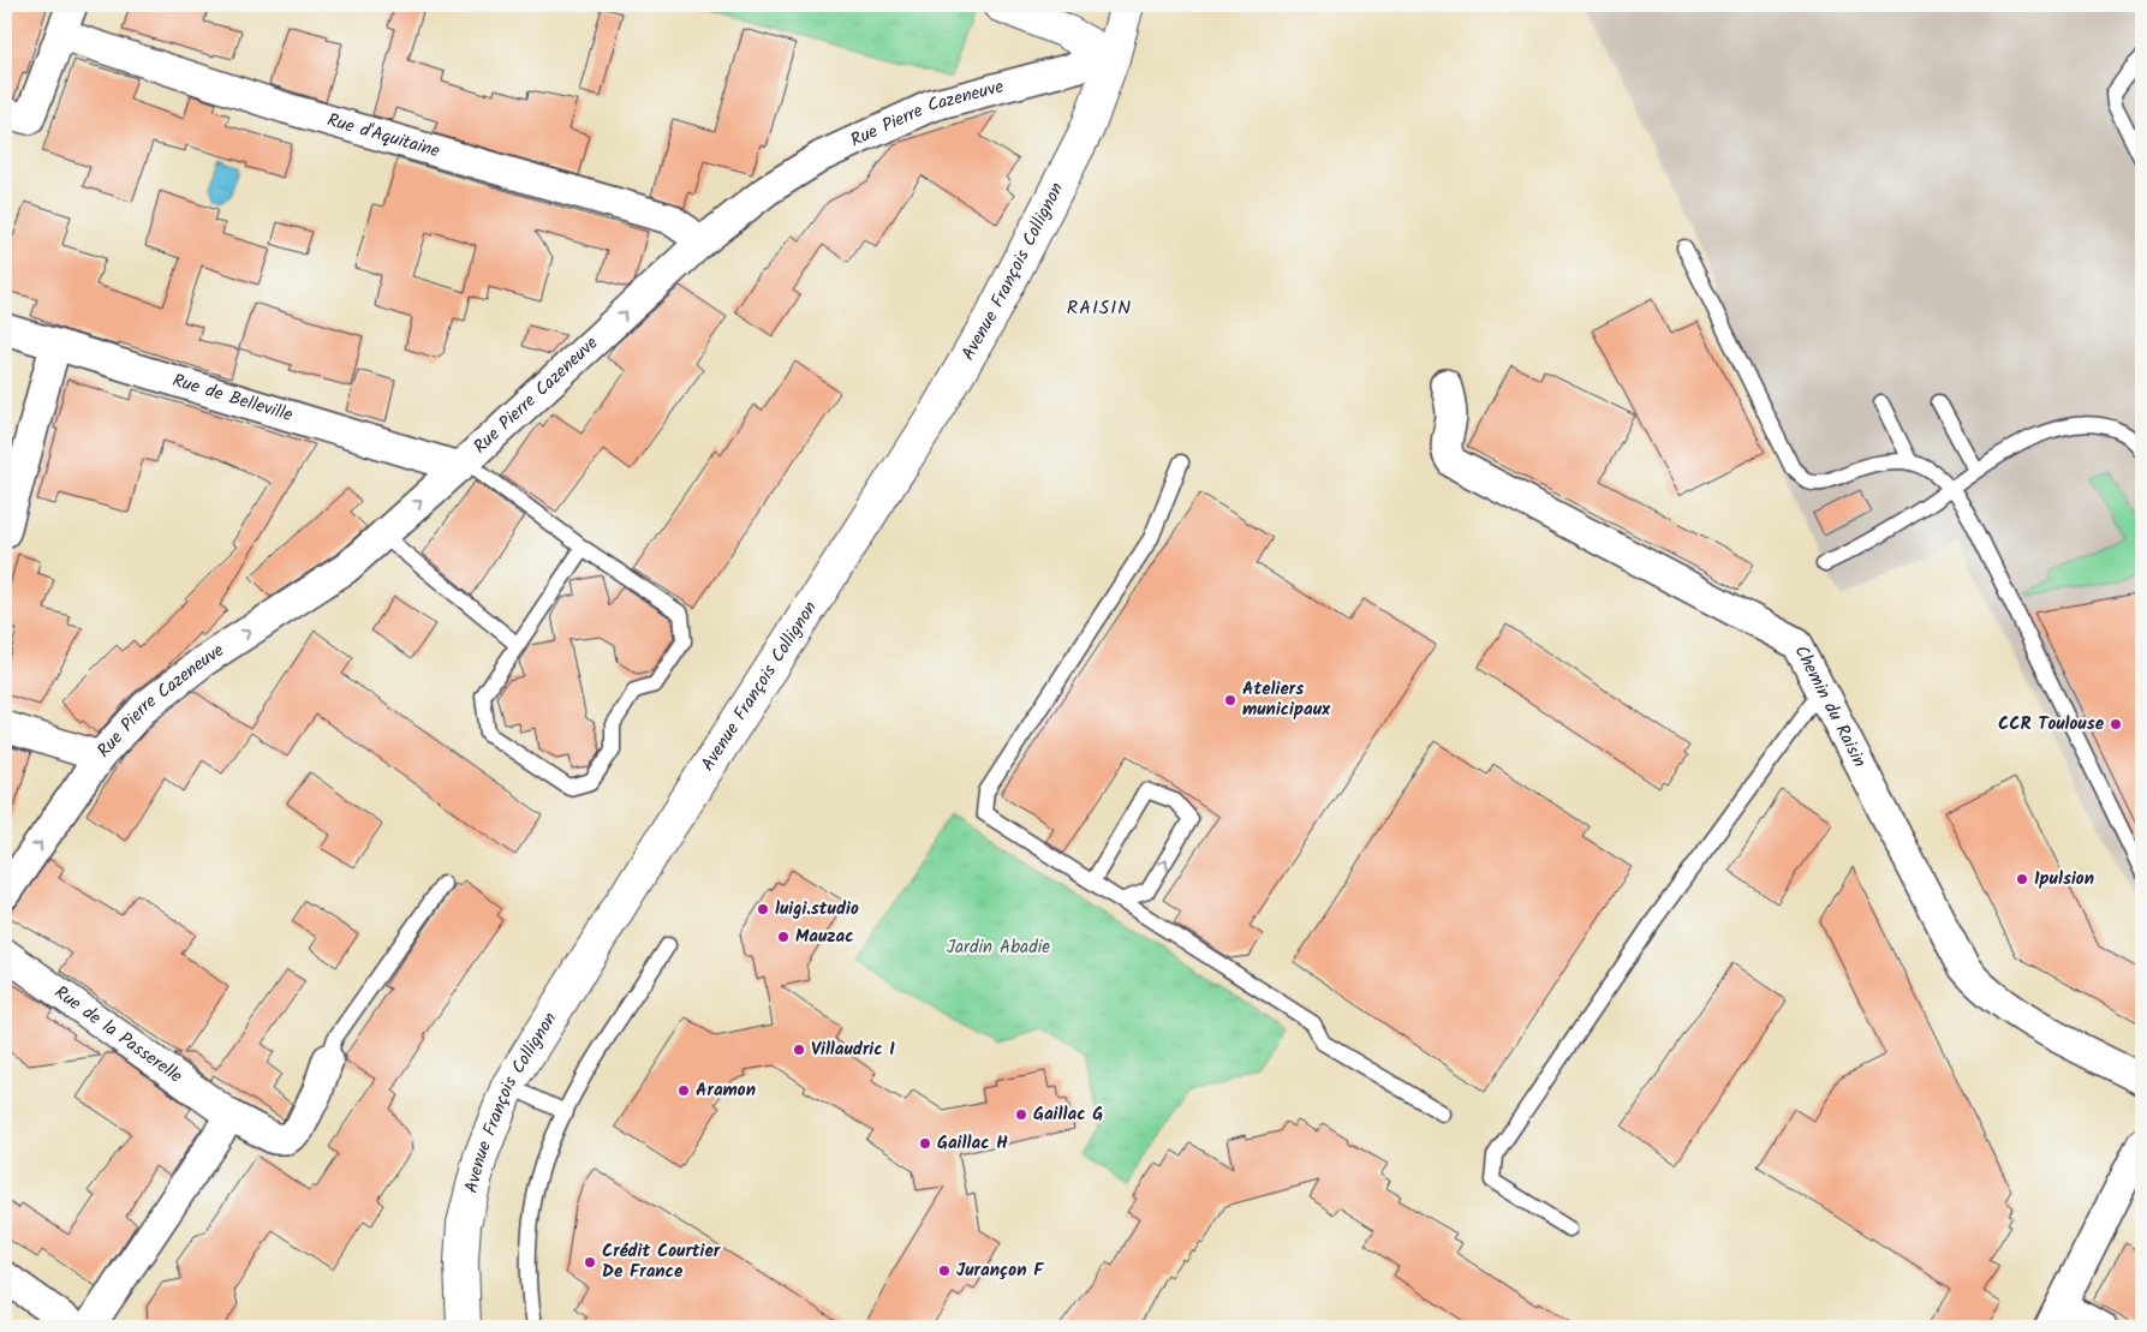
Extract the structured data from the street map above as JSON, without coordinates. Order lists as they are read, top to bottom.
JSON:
{
  "streets": {
    "street": [
      "Rue Pierre Cazeneuve",
      "Rue d'Aquitaine",
      "Avenue François Collignon",
      "Rue de Belleville",
      "Chemin du Raisin",
      "Rue de la Passerelle"
    ]
  },
  "crossings": [
    ["Rue Pierre Cazeneuve", "Rue d'Aquitaine"],
    ["Rue Pierre Cazeneuve", "Avenue François Collignon"],
    ["Rue Pierre Cazeneuve", "Rue de Belleville"]
  ],
  "one_way": ["Rue Pierre Cazeneuve"],
  "districts": ["RAISIN"],
  "parks": ["Jardin Abadie"],
  "places": [
    "Ateliers municipaux",
    "CCR Toulouse",
    "1pulsion",
    "luigi.studio",
    "Mauzac",
    "Villaudric I",
    "Aramon",
    "Gaillac G",
    "Gaillac H",
    "Crédit Courtier De France",
    "Jurançon F"
  ]
}
